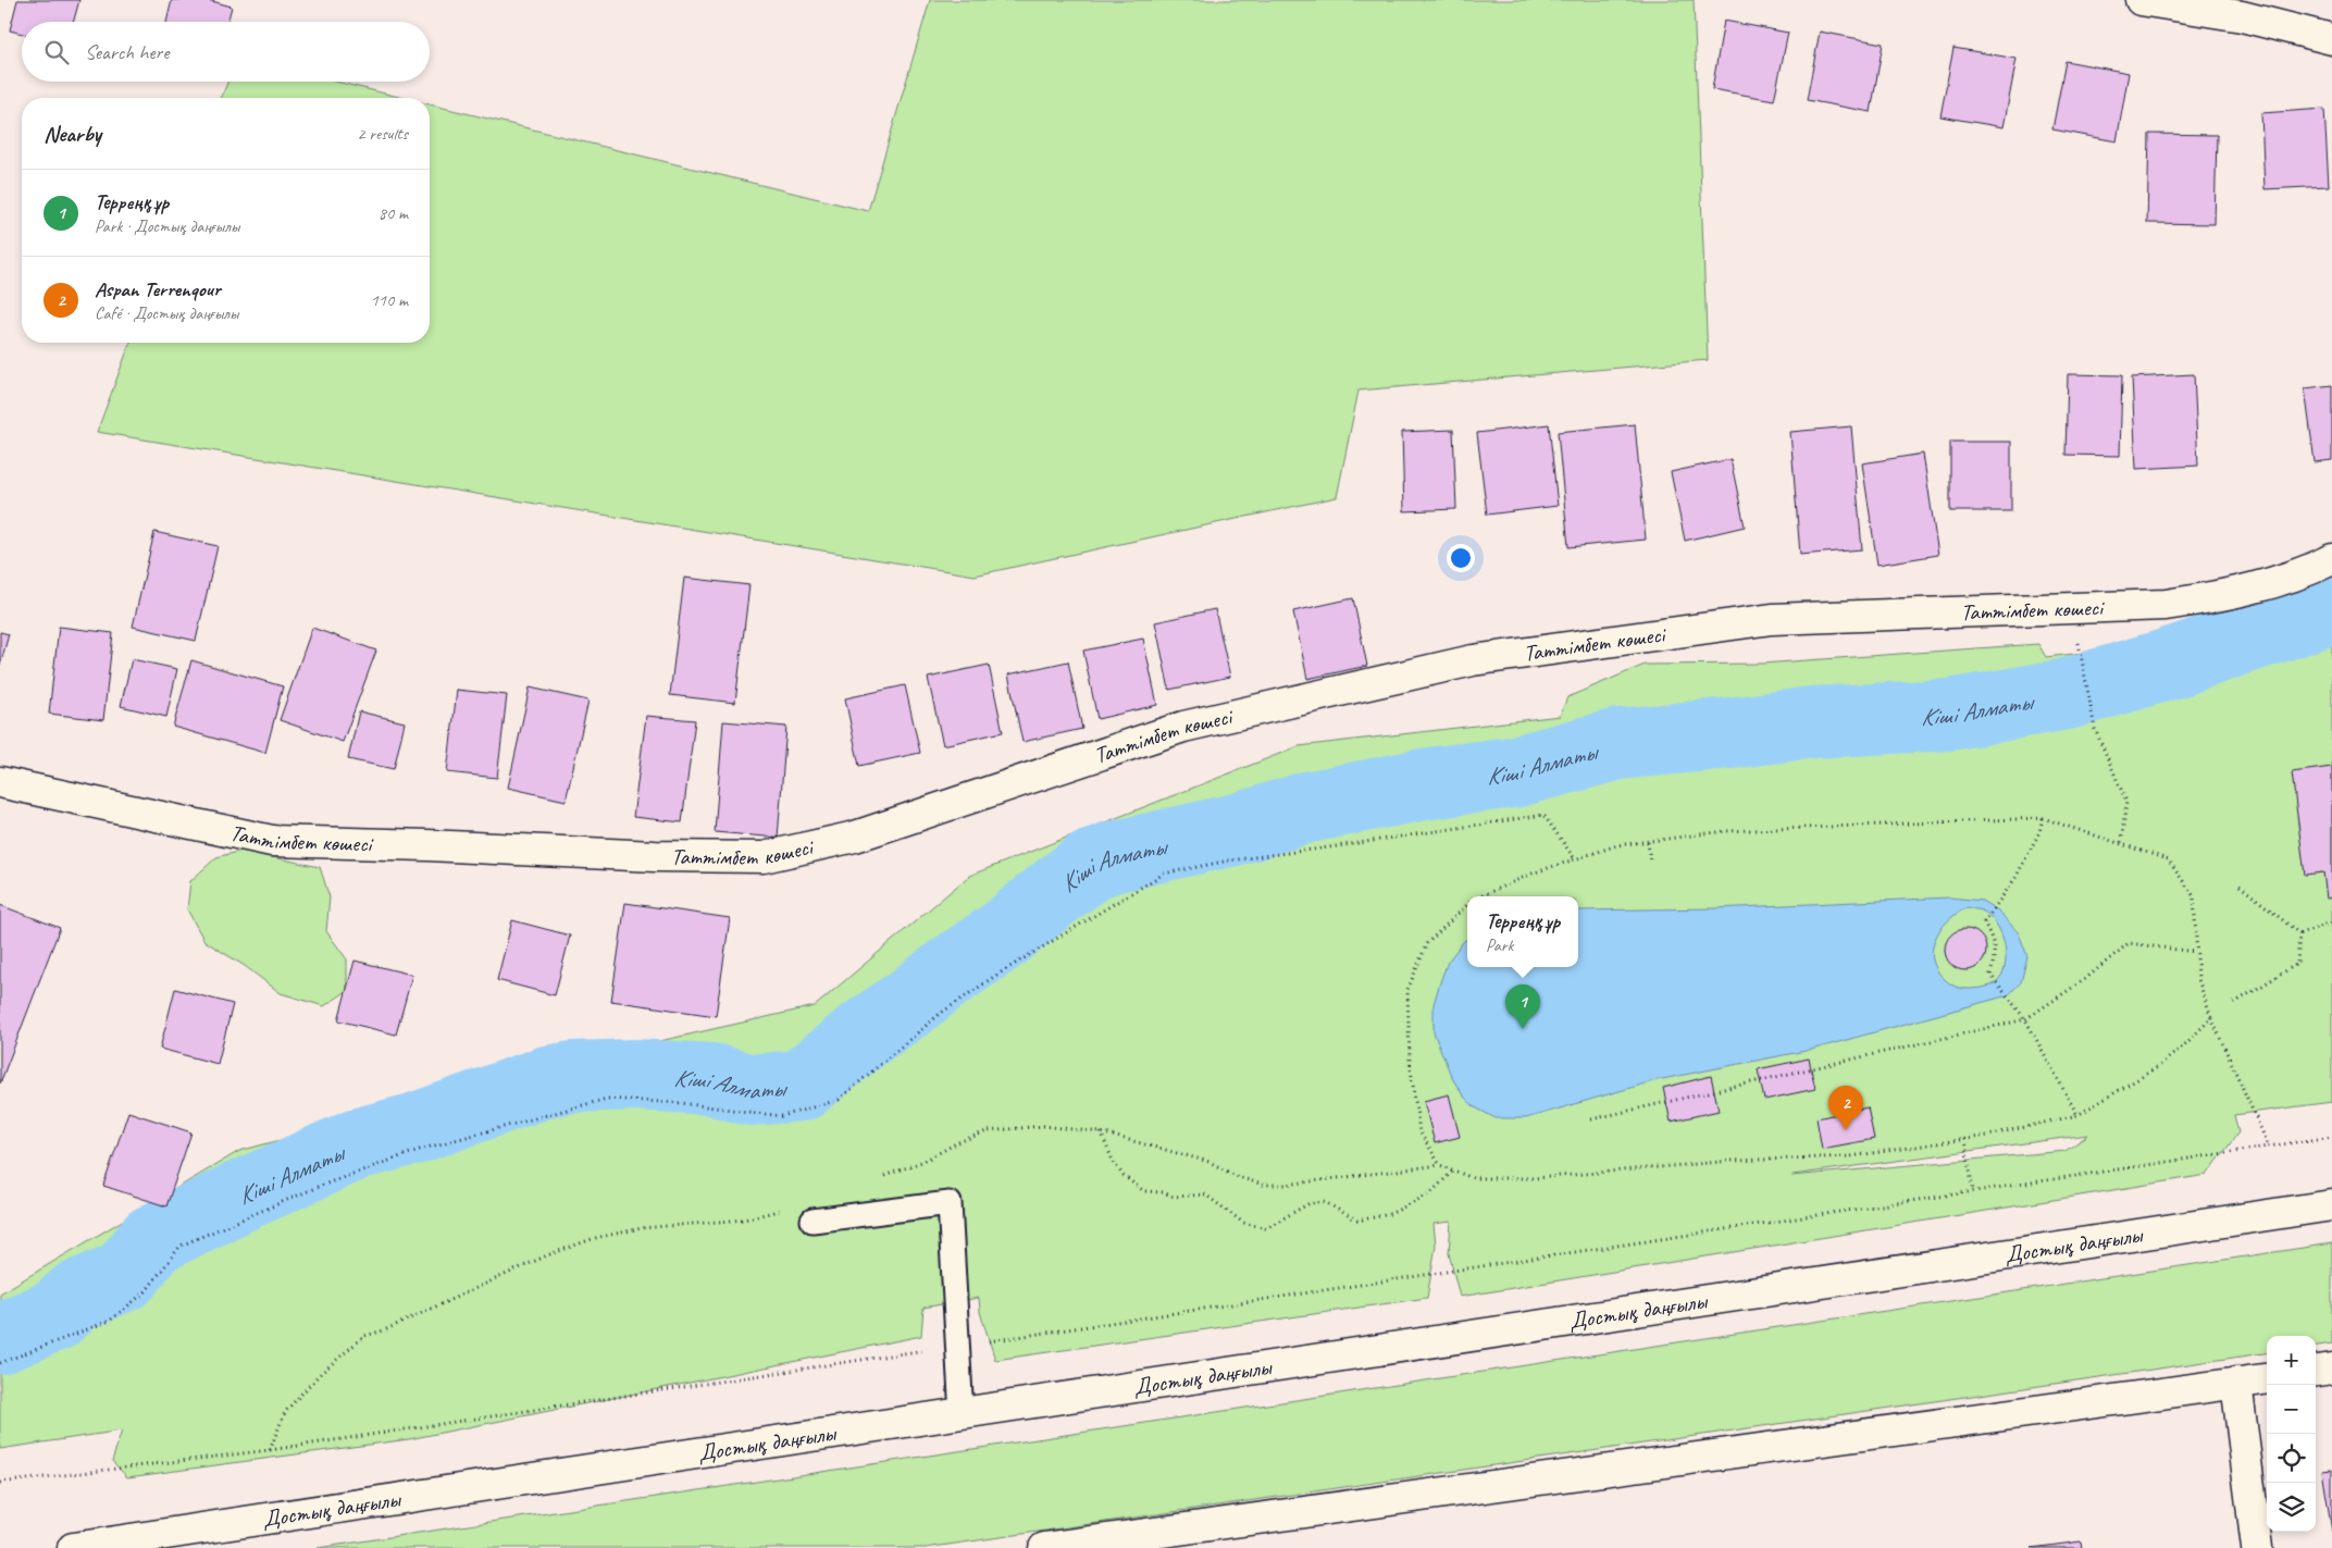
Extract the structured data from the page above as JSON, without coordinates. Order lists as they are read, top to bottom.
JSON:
{
  "streets": {
    "street": ["Таттімбет көшесі", "Достық даңғылы"]
  },
  "water": ["Кіші Алматы"],
  "page": {
    "search": "Search here",
    "heading": ["Nearby", "2 results"],
    "list": [
      {
        "mark": "1",
        "name": "Терреңқұр",
        "note": "Park · Достық даңғылы",
        "value": "80 m"
      },
      {
        "mark": "2",
        "name": "Aspan Terrenqour",
        "note": "Café · Достық даңғылы",
        "value": "110 m"
      }
    ],
    "popup": ["Терреңқұр", "Park"],
    "pins": ["1", "2"],
    "map_buttons": ["+", "−"]
  }
}
